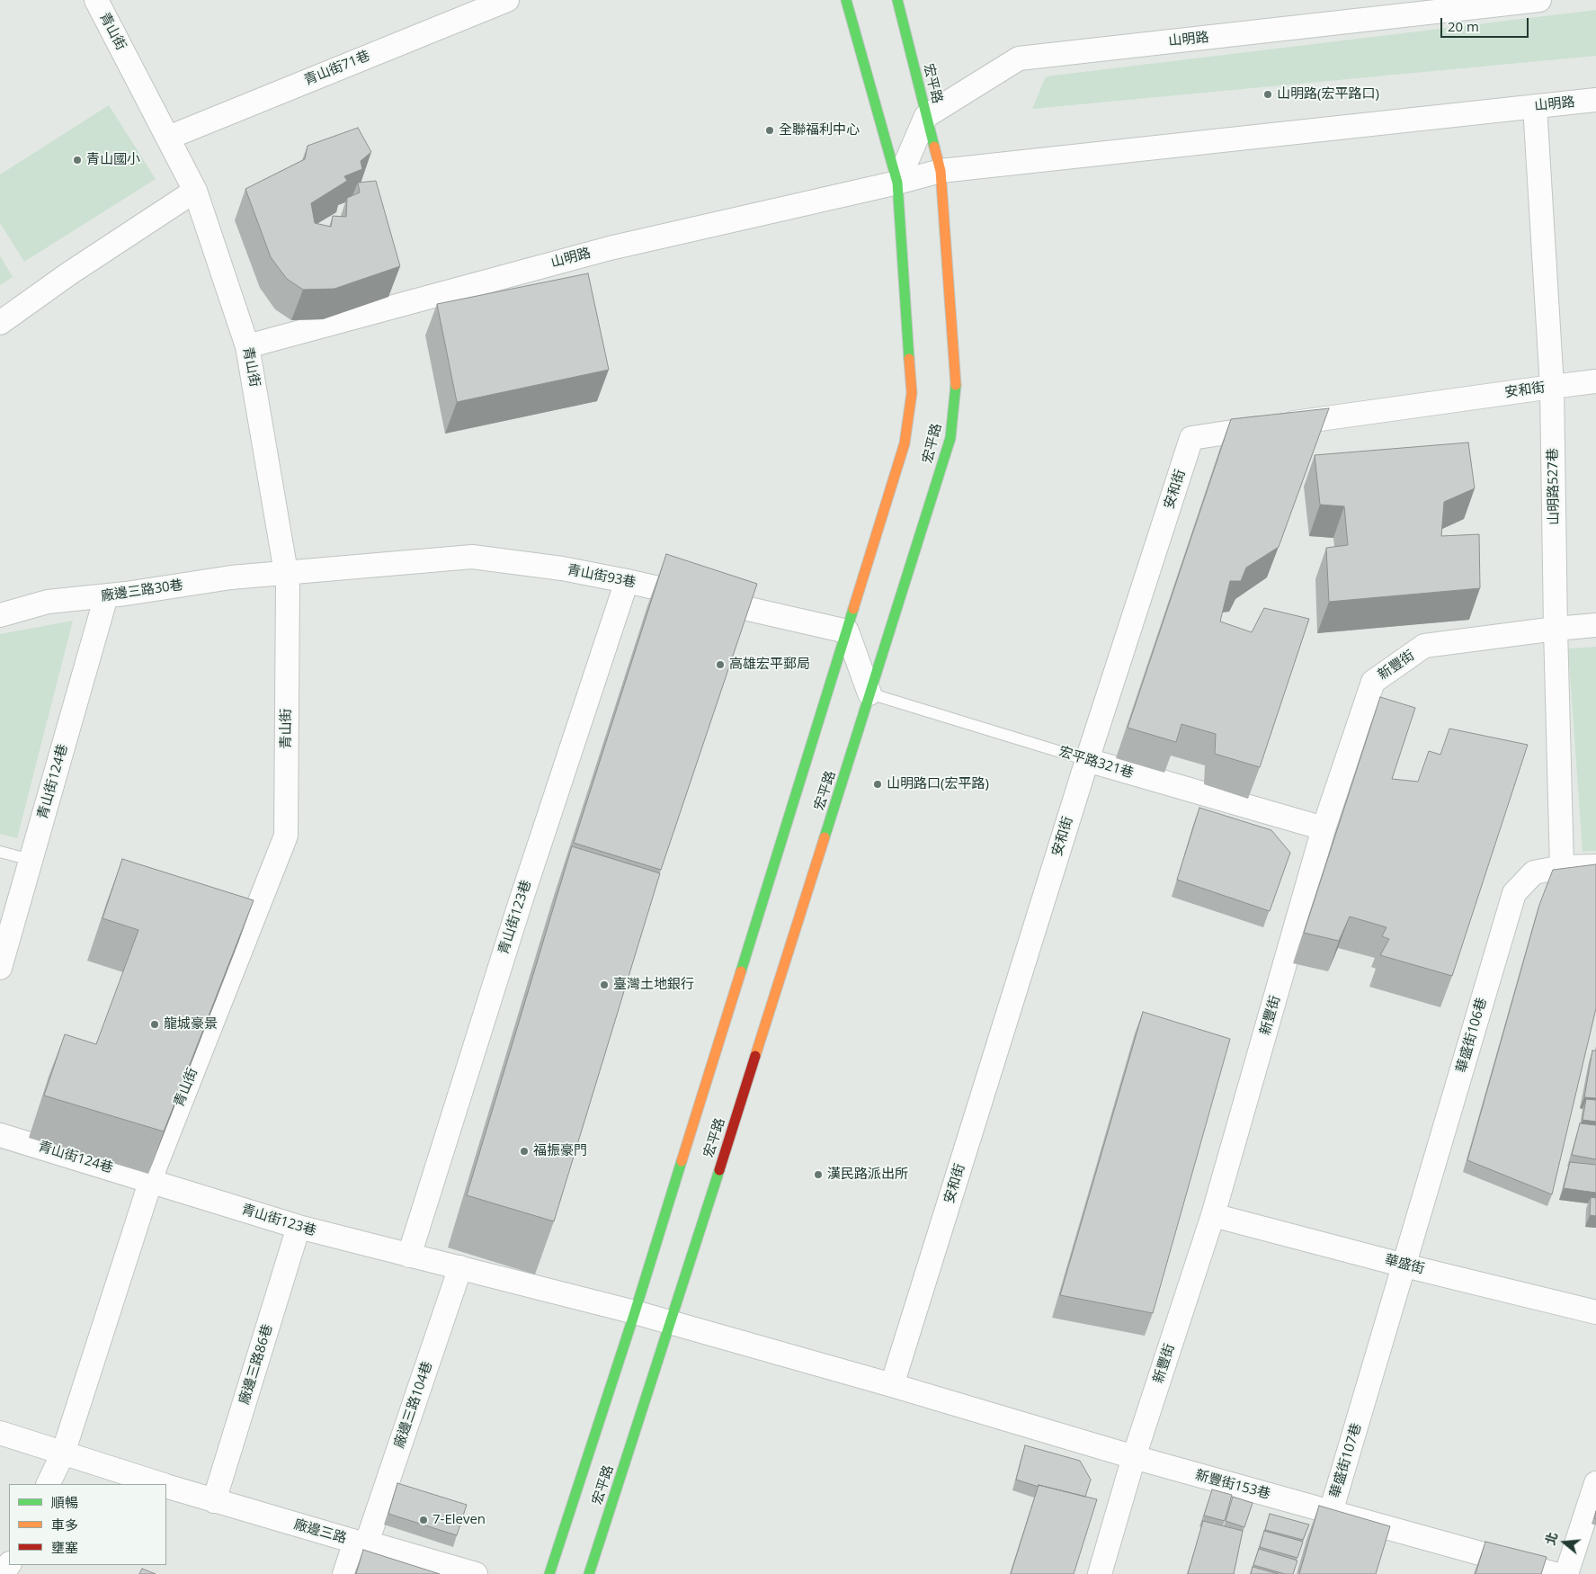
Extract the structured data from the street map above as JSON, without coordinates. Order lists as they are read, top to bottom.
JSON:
{
  "streets": {
    "street": [
      "青山街",
      "山明路",
      "青山街71巷",
      "宏平路",
      "安和街",
      "山明路527巷",
      "青山街93巷",
      "廠邊三路30巷",
      "新豐街",
      "宏平路321巷",
      "青山街124巷",
      "青山街123巷",
      "華盛街106巷",
      "華盛街",
      "廠邊三路86巷",
      "廠邊三路104巷",
      "華盛街107巷",
      "新豐街153巷",
      "廠邊三路"
    ]
  },
  "crossings": [
    ["青山街", "山明路"],
    ["青山街", "青山街71巷"],
    ["青山街", "青山街93巷"],
    ["青山街", "廠邊三路30巷"],
    ["青山街", "青山街124巷"],
    ["青山街", "青山街123巷"],
    ["青山街", "廠邊三路"],
    ["山明路", "宏平路"],
    ["山明路", "山明路527巷"],
    ["宏平路", "青山街93巷"],
    ["宏平路", "宏平路321巷"],
    ["宏平路", "青山街123巷"],
    ["安和街", "山明路527巷"],
    ["安和街", "宏平路321巷"],
    ["安和街", "青山街123巷"],
    ["山明路527巷", "新豐街"],
    ["山明路527巷", "華盛街106巷"],
    ["青山街93巷", "廠邊三路30巷"],
    ["青山街93巷", "青山街123巷"],
    ["廠邊三路30巷", "青山街124巷"],
    ["新豐街", "宏平路321巷"],
    ["新豐街", "華盛街"],
    ["新豐街", "新豐街153巷"],
    ["青山街124巷", "青山街123巷"],
    ["青山街123巷", "廠邊三路86巷"],
    ["青山街123巷", "廠邊三路104巷"],
    ["華盛街106巷", "華盛街"],
    ["華盛街106巷", "華盛街107巷"],
    ["華盛街", "華盛街107巷"],
    ["廠邊三路86巷", "廠邊三路"],
    ["廠邊三路104巷", "廠邊三路"],
    ["華盛街107巷", "新豐街153巷"]
  ],
  "places": [
    "山明路(宏平路口)",
    "全聯福利中心",
    "青山國小",
    "高雄宏平郵局",
    "山明路口(宏平路)",
    "臺灣土地銀行",
    "龍城豪景",
    "福振豪門",
    "漢民路派出所",
    "7-Eleven"
  ],
  "legend": ["順暢", "車多", "壅塞"],
  "scale_bar": "20 m",
  "north": "left"
}
